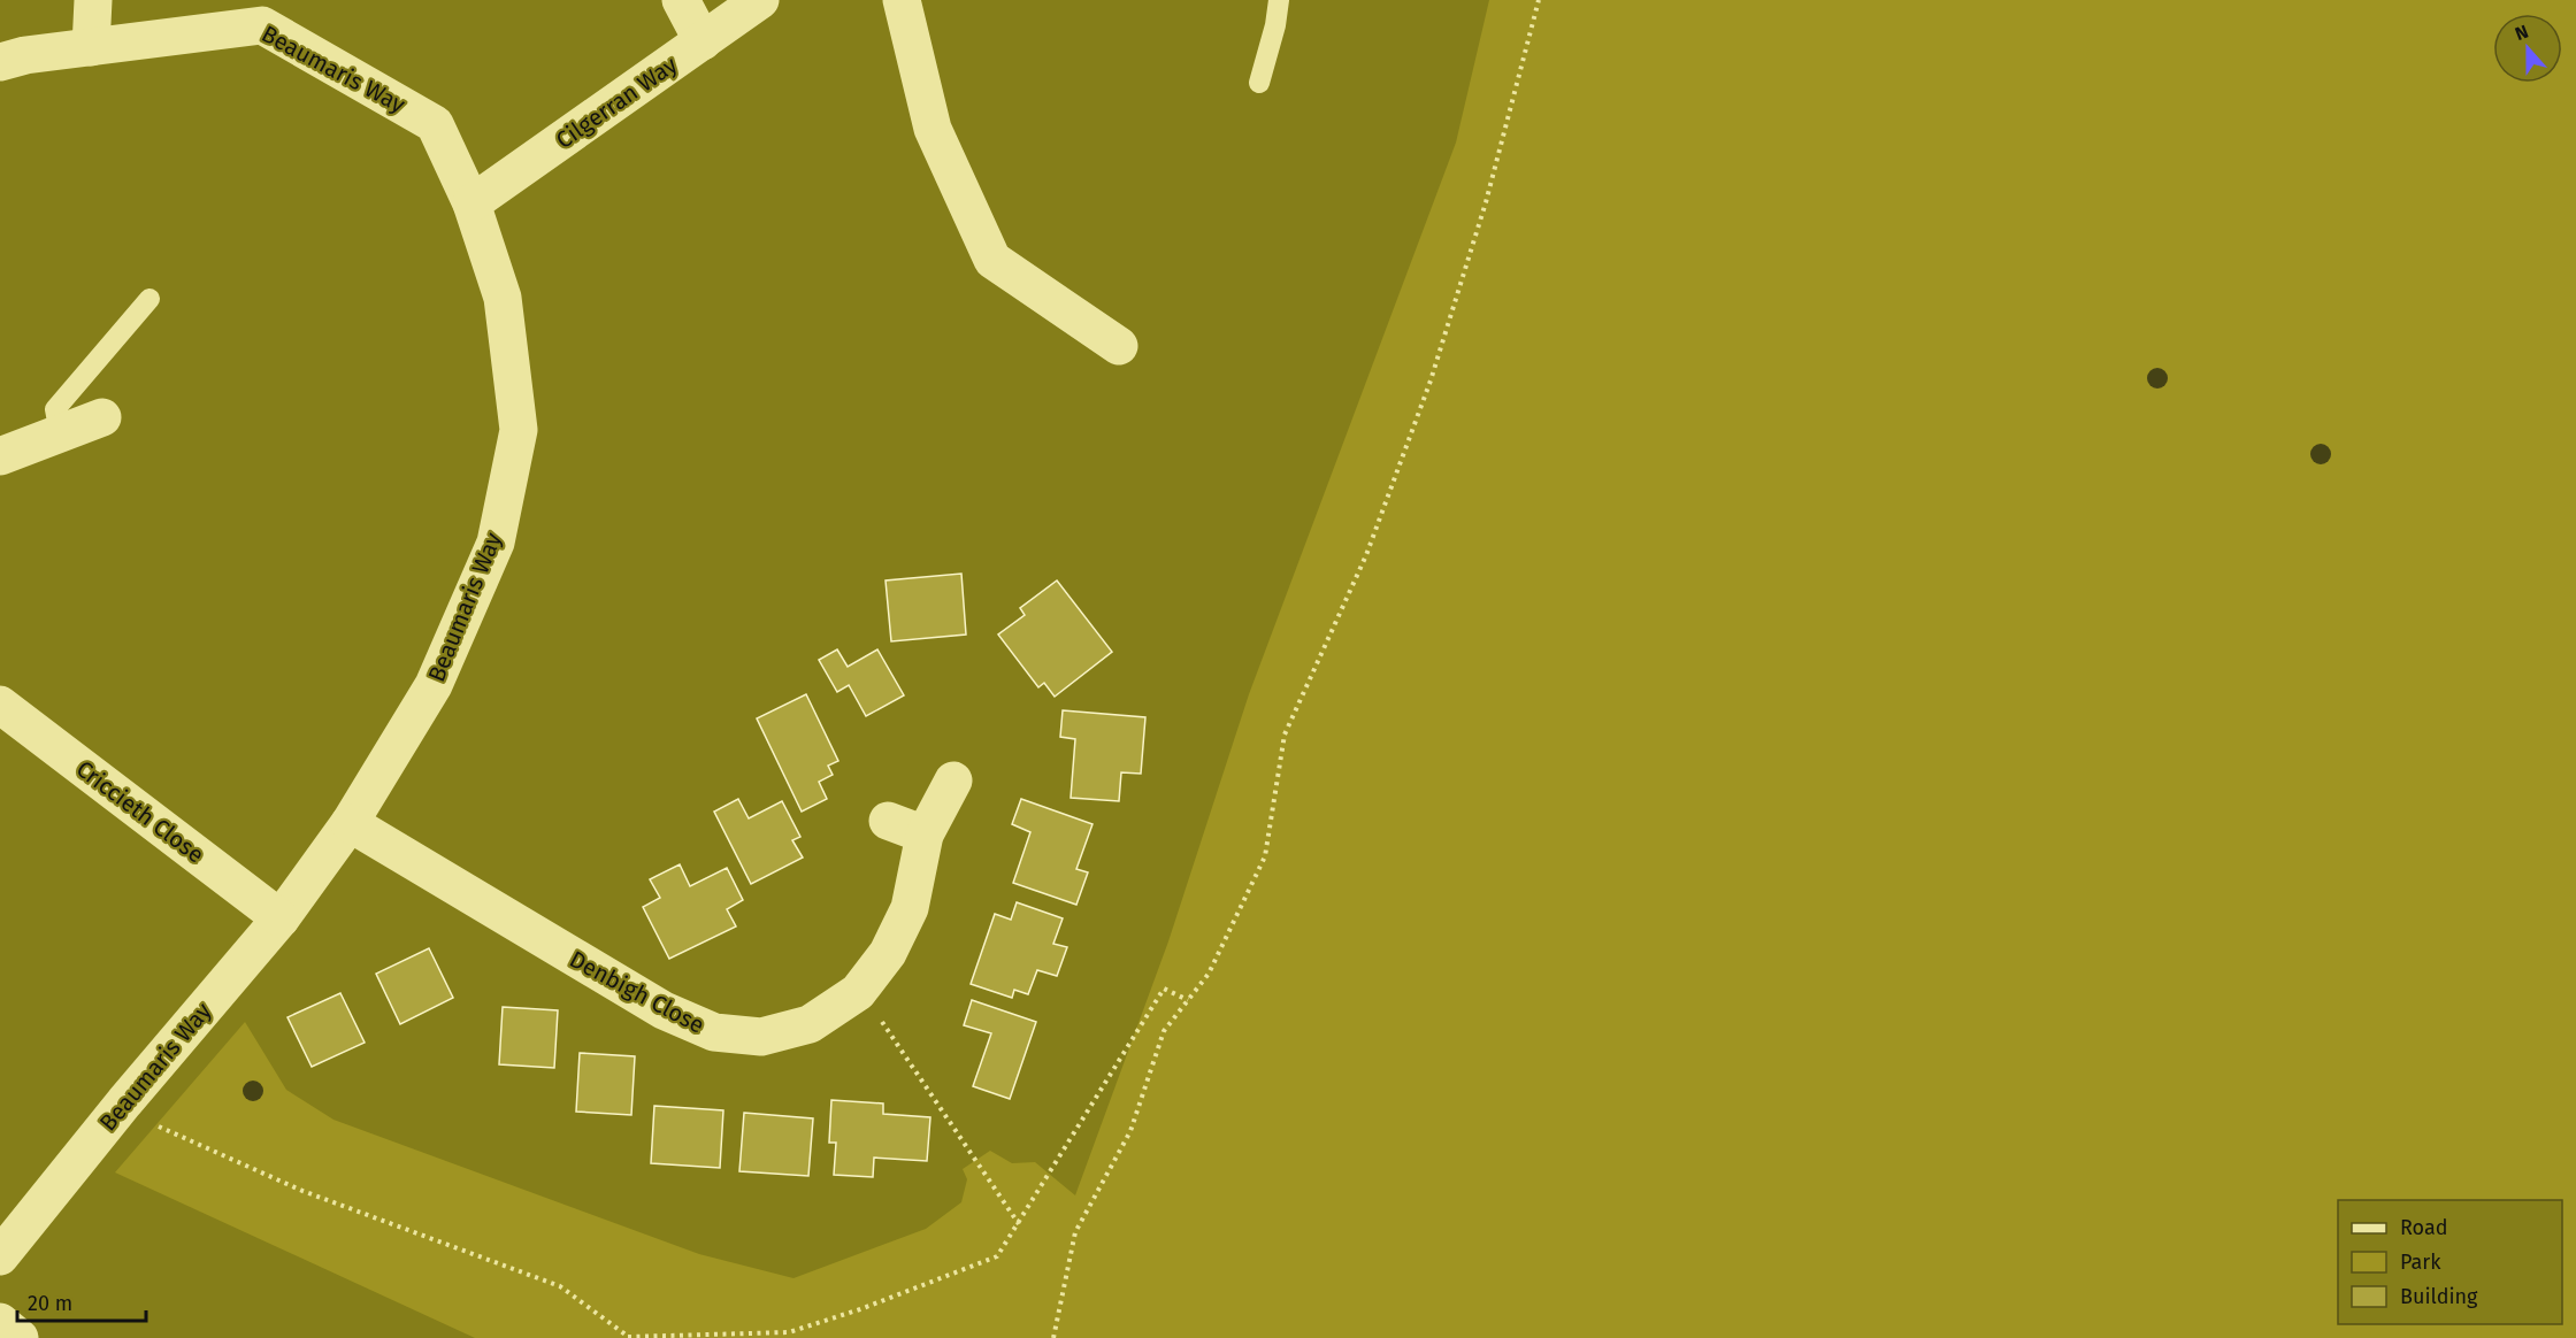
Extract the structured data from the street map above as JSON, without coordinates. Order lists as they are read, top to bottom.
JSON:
{
  "streets": {
    "street": [
      "Beaumaris Way",
      "Cilgerran Way",
      "Criccieth Close",
      "Denbigh Close"
    ]
  },
  "crossings": [
    ["Beaumaris Way", "Cilgerran Way"],
    ["Beaumaris Way", "Criccieth Close"],
    ["Beaumaris Way", "Denbigh Close"]
  ],
  "legend": ["Road", "Park", "Building"],
  "scale_bar": "20 m",
  "north": "top"
}
